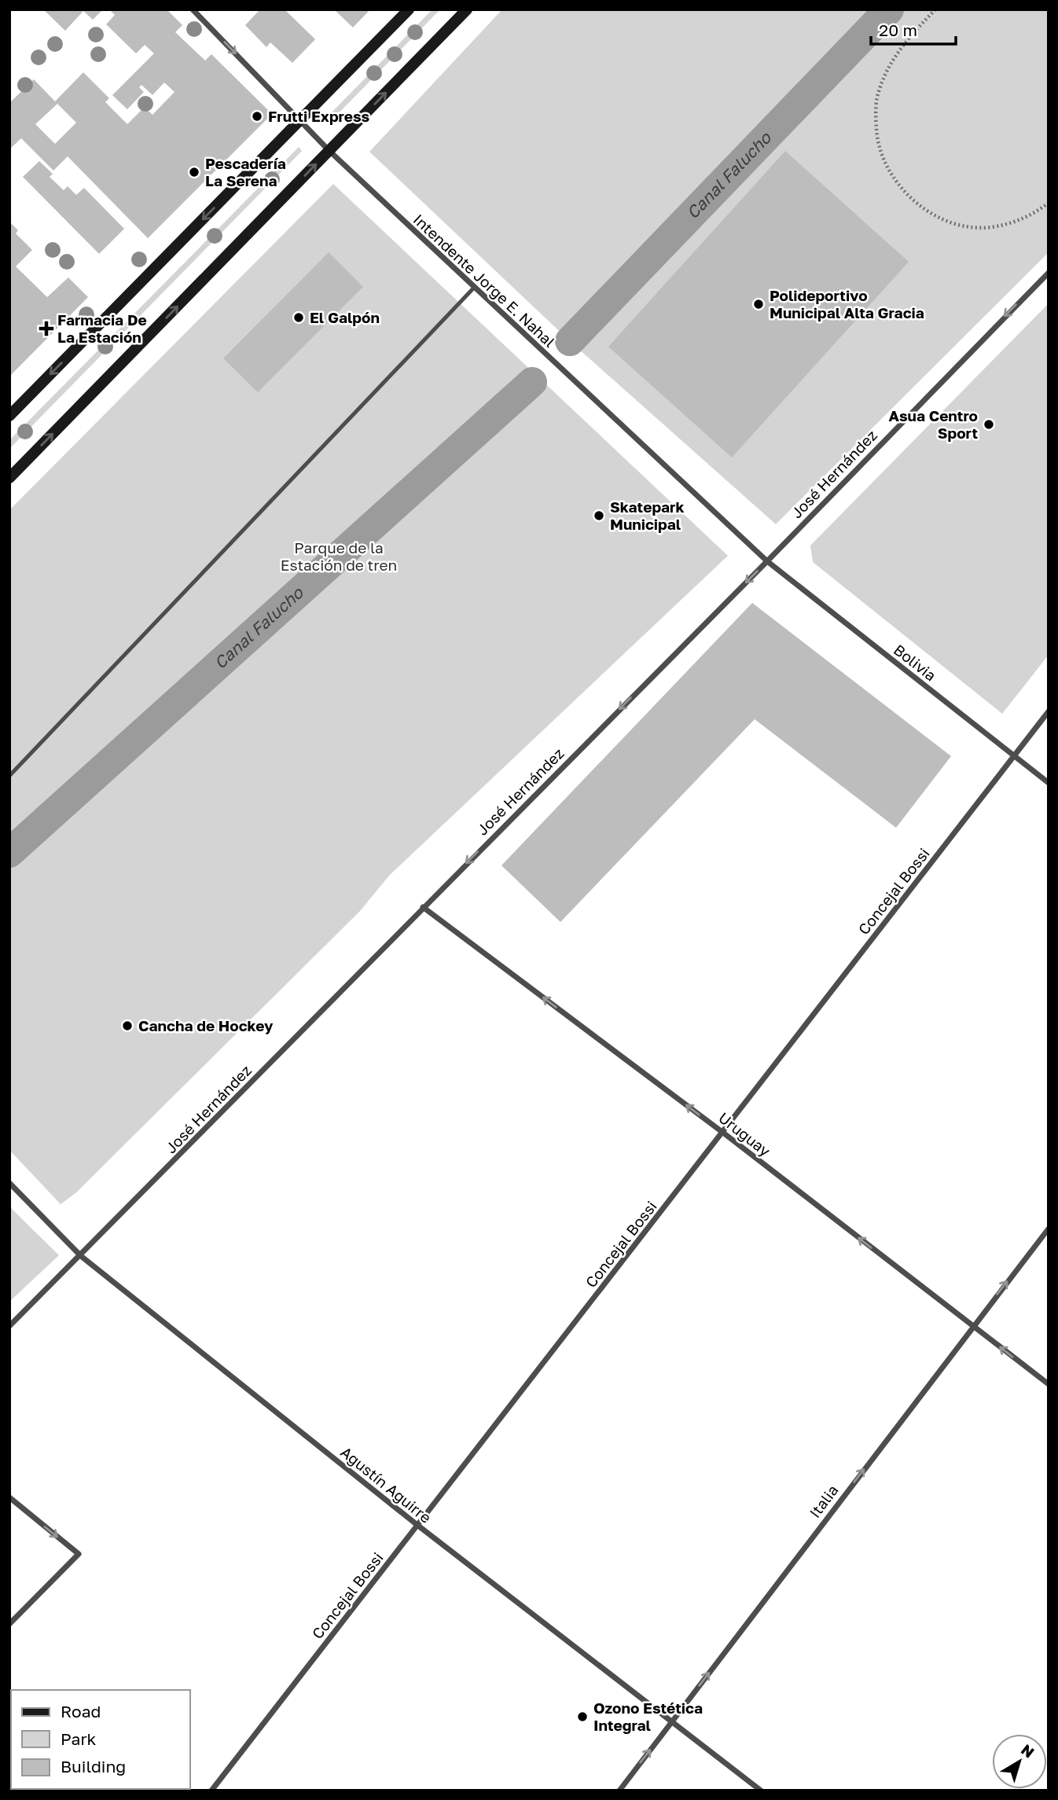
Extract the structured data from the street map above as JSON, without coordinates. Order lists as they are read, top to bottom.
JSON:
{
  "streets": {
    "street": [
      "Intendente Jorge E. Nahal",
      "José Hernández",
      "Bolivia",
      "Concejal Bossi",
      "Uruguay",
      "Agustín Aguirre",
      "Italia"
    ]
  },
  "crossings": [
    ["Intendente Jorge E. Nahal", "José Hernández"],
    ["Intendente Jorge E. Nahal", "Bolivia"],
    ["José Hernández", "Bolivia"],
    ["José Hernández", "Uruguay"],
    ["José Hernández", "Agustín Aguirre"],
    ["Bolivia", "Concejal Bossi"],
    ["Concejal Bossi", "Uruguay"],
    ["Concejal Bossi", "Agustín Aguirre"],
    ["Uruguay", "Italia"],
    ["Agustín Aguirre", "Italia"]
  ],
  "one_way": ["José Hernández", "Uruguay", "Italia"],
  "water": ["Canal Falucho"],
  "parks": ["Parque de la Estación de tren"],
  "places": {
    "other": [
      "Frutti Express",
      "Pescadería La Serena",
      "Polideportivo Municipal Alta Gracia",
      "El Galpón",
      "Asua Centro Sport",
      "Skatepark Municipal",
      "Cancha de Hockey",
      "Ozono Estética Integral"
    ],
    "health": ["Farmacia De La Estación"]
  },
  "legend": ["Road", "Park", "Building"],
  "scale_bar": "20 m",
  "north": "top right"
}
